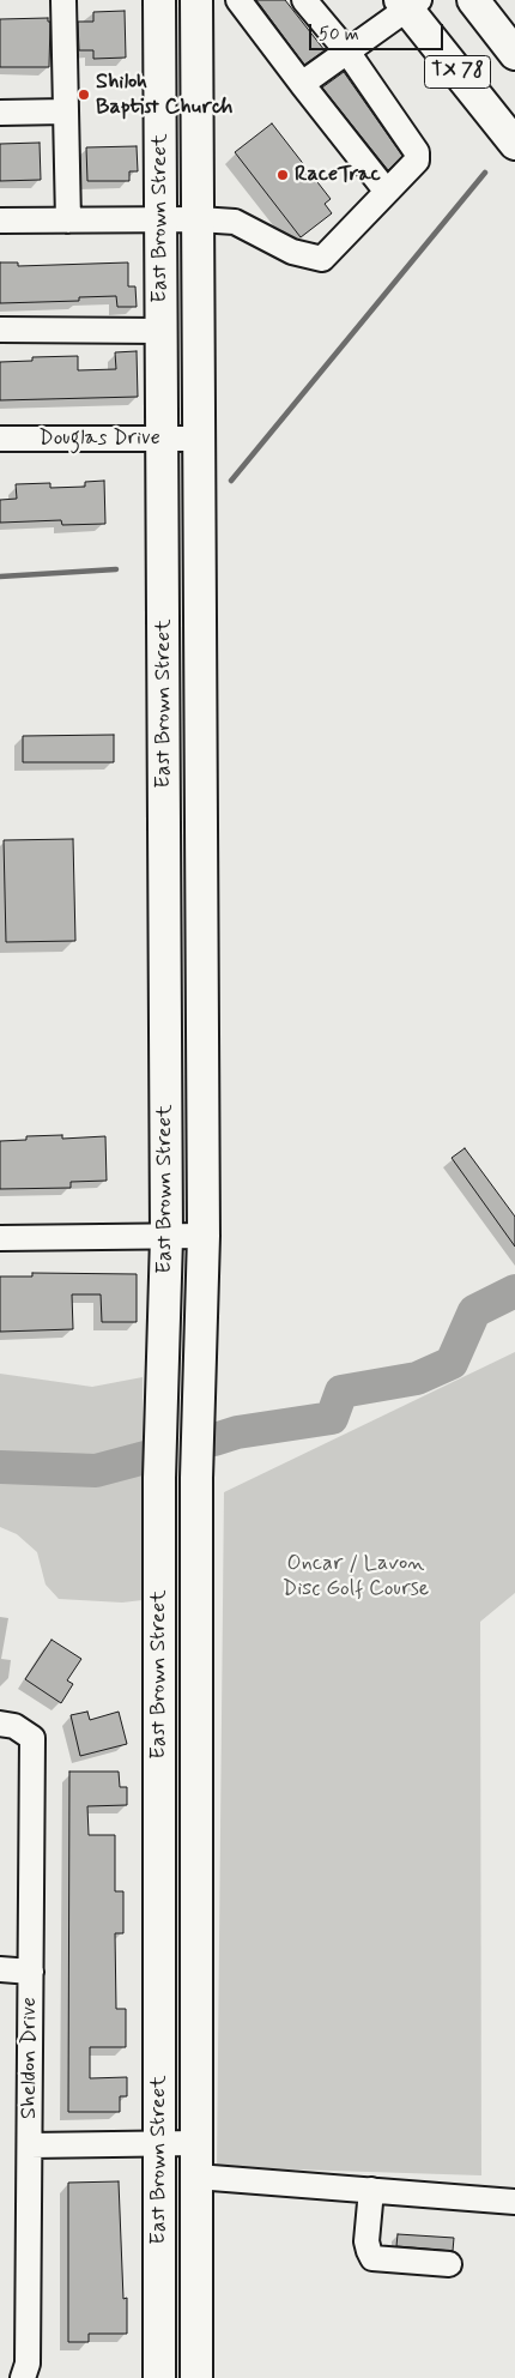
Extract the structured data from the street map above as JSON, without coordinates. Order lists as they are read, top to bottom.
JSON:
{
  "streets": {
    "main road": ["TX 78", "East Brown Street"],
    "street": ["Douglas Drive", "Sheldon Drive"]
  },
  "crossings": [
    ["East Brown Street", "Douglas Drive"]
  ],
  "parks": ["Oncar / Lavon Disc Golf Course"],
  "places": ["Shiloh Baptist Church", "RaceTrac"],
  "scale_bar": "50 m"
}
